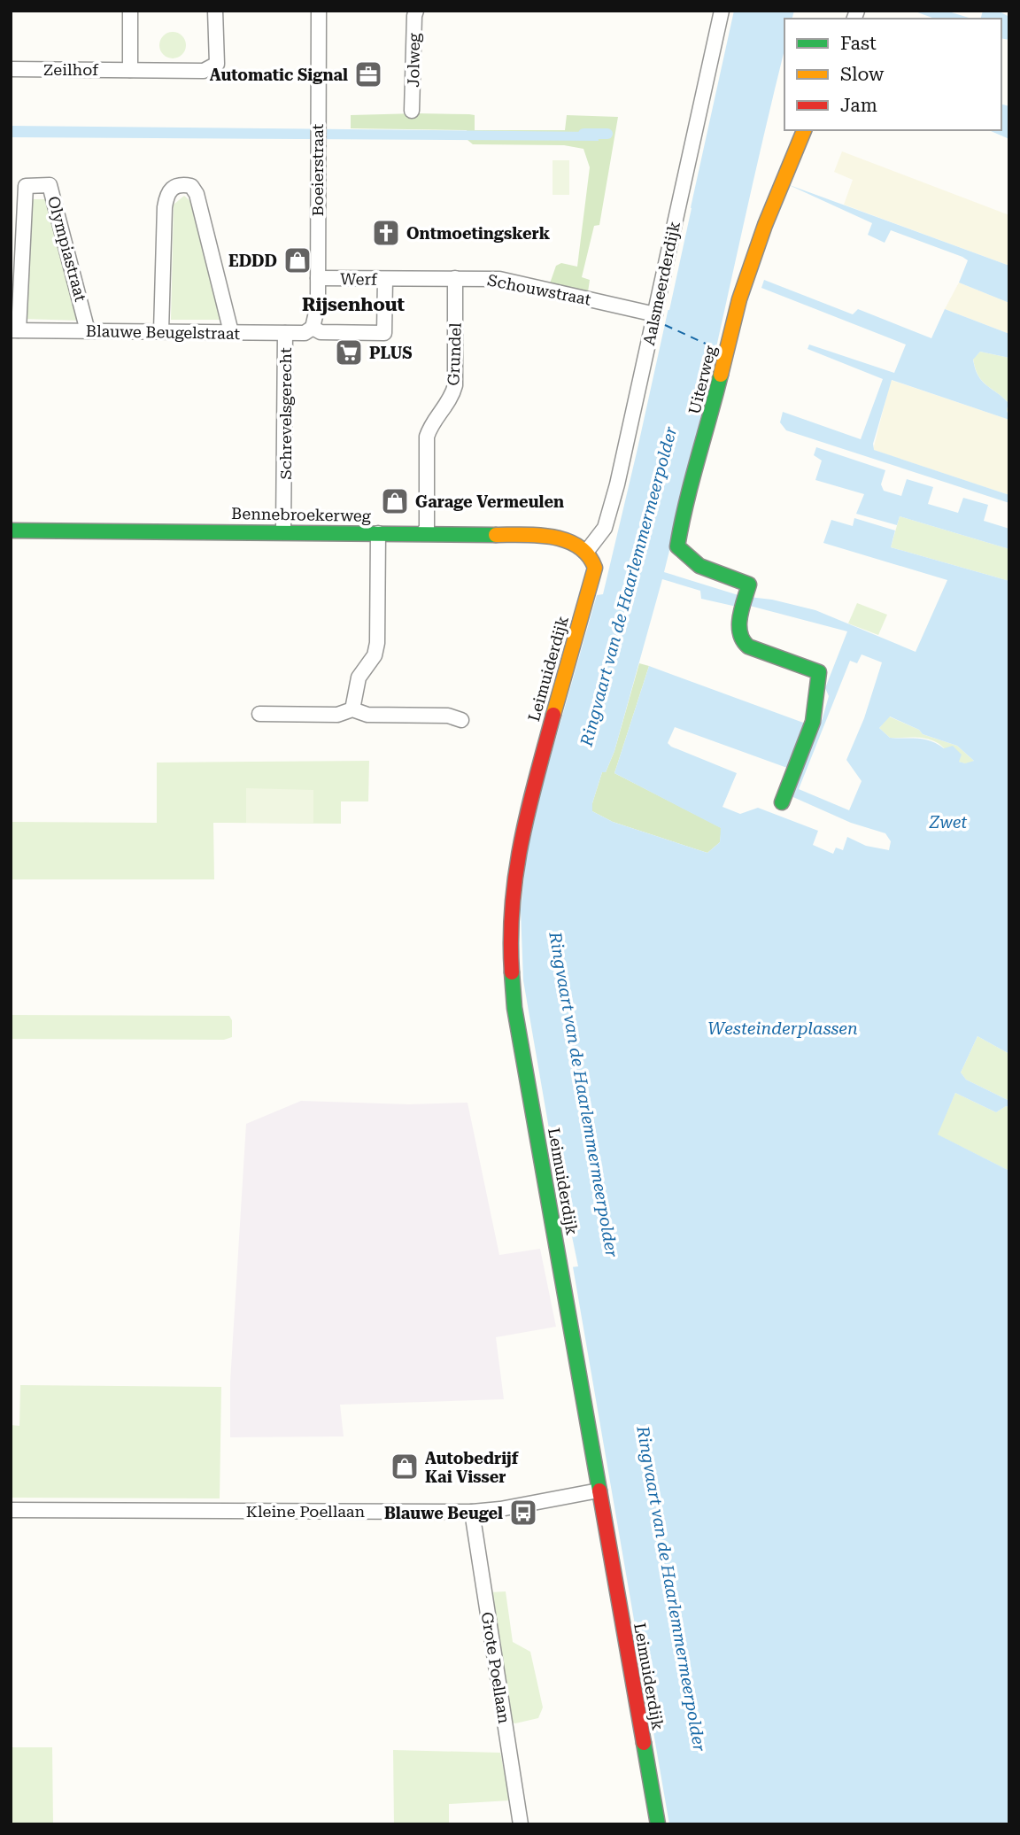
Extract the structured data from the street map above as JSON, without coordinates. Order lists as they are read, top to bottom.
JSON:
{
  "streets": {
    "street": [
      "Jolweg",
      "Zeilhof",
      "Boeierstraat",
      "Olympiastraat",
      "Werf",
      "Aalsmeerderdijk",
      "Schouwstraat",
      "Blauwe Beugelstraat",
      "Grundel",
      "Uiterweg",
      "Schrevelsgerecht",
      "Bennebroekerweg",
      "Leimuiderdijk",
      "Kleine Poellaan",
      "Grote Poellaan"
    ]
  },
  "crossings": [
    ["Boeierstraat", "Werf"],
    ["Boeierstraat", "Blauwe Beugelstraat"],
    ["Olympiastraat", "Blauwe Beugelstraat"],
    ["Werf", "Schouwstraat"],
    ["Werf", "Blauwe Beugelstraat"],
    ["Aalsmeerderdijk", "Schouwstraat"],
    ["Aalsmeerderdijk", "Bennebroekerweg"],
    ["Aalsmeerderdijk", "Leimuiderdijk"],
    ["Schouwstraat", "Grundel"],
    ["Blauwe Beugelstraat", "Schrevelsgerecht"],
    ["Grundel", "Bennebroekerweg"],
    ["Schrevelsgerecht", "Bennebroekerweg"],
    ["Bennebroekerweg", "Leimuiderdijk"],
    ["Leimuiderdijk", "Kleine Poellaan"],
    ["Kleine Poellaan", "Grote Poellaan"]
  ],
  "districts": ["Rijsenhout"],
  "water": ["Ringvaart van de Haarlemmermeerpolder", "Zwet", "Westeinderplassen"],
  "places": {
    "office": ["Automatic Signal"],
    "church": ["Ontmoetingskerk"],
    "shop": ["EDDD", "Garage Vermeulen", "Autobedrijf Kai Visser"],
    "supermarket": ["PLUS"],
    "bus stop": ["Blauwe Beugel"]
  },
  "legend": ["Fast", "Slow", "Jam"]
}
